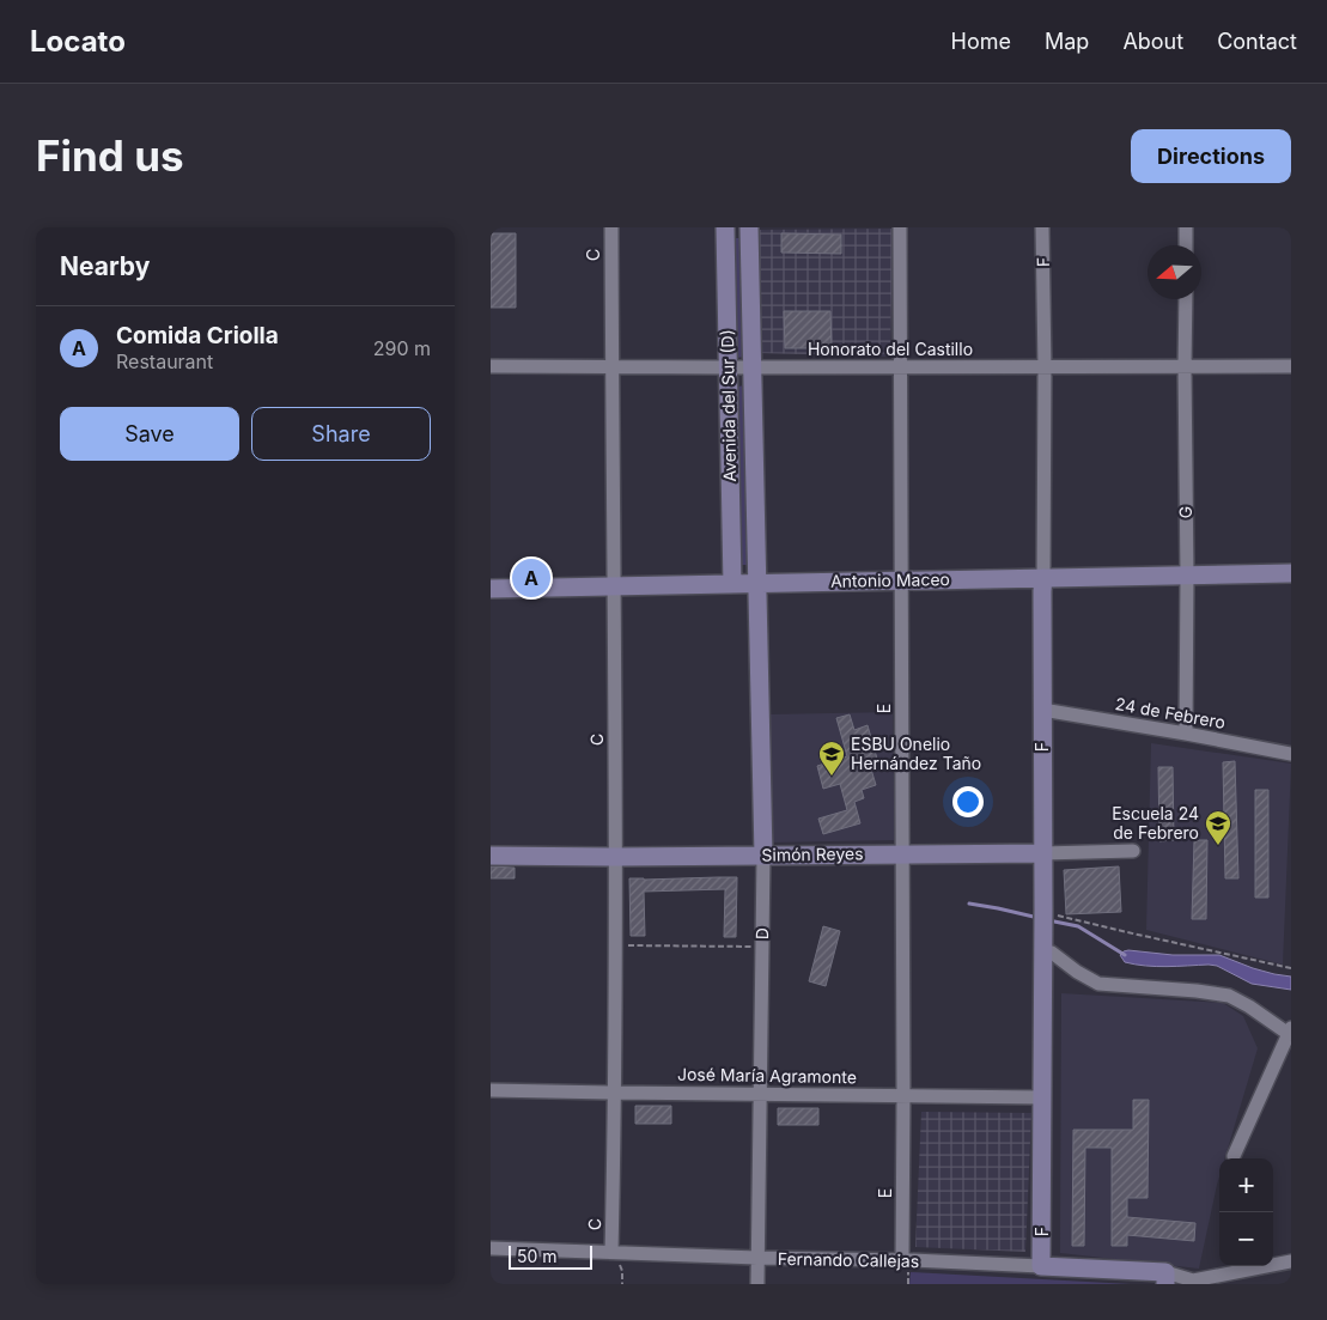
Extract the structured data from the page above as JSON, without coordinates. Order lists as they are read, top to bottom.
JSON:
{
  "streets": {
    "street": [
      "C",
      "F",
      "Honorato del Castillo",
      "Avenida del Sur (D)",
      "G",
      "Antonio Maceo",
      "E",
      "24 de Febrero",
      "Simón Reyes",
      "D",
      "José María Agramonte",
      "Fernando Callejas"
    ]
  },
  "crossings": [
    ["C", "Honorato del Castillo"],
    ["C", "Antonio Maceo"],
    ["C", "Simón Reyes"],
    ["C", "José María Agramonte"],
    ["C", "Fernando Callejas"],
    ["F", "Honorato del Castillo"],
    ["F", "Antonio Maceo"],
    ["F", "24 de Febrero"],
    ["F", "Simón Reyes"],
    ["F", "José María Agramonte"],
    ["F", "Fernando Callejas"],
    ["Honorato del Castillo", "Avenida del Sur (D)"],
    ["Honorato del Castillo", "G"],
    ["Honorato del Castillo", "E"],
    ["Avenida del Sur (D)", "Antonio Maceo"],
    ["Avenida del Sur (D)", "D"],
    ["G", "Antonio Maceo"],
    ["G", "24 de Febrero"],
    ["Antonio Maceo", "E"],
    ["Antonio Maceo", "D"],
    ["E", "Simón Reyes"],
    ["E", "José María Agramonte"],
    ["E", "Fernando Callejas"],
    ["Simón Reyes", "D"],
    ["D", "José María Agramonte"],
    ["D", "Fernando Callejas"]
  ],
  "places": {
    "school or university": ["ESBU Onelio Hernández Taño", "Escuela 24 de Febrero"]
  },
  "scale_bar": "50 m",
  "north": "left",
  "page": {
    "header": "Locato",
    "nav": [
      "Home",
      "Map",
      "About",
      "Contact"
    ],
    "buttons": [
      "Directions",
      ["Save", "Share"]
    ],
    "title": "Find us",
    "heading": "Nearby",
    "list": [
      {
        "mark": "A",
        "name": "Comida Criolla",
        "note": "Restaurant",
        "value": "290 m"
      }
    ],
    "pins": "A",
    "map_buttons": ["+", "−"],
    "scale": "50 m"
  }
}
